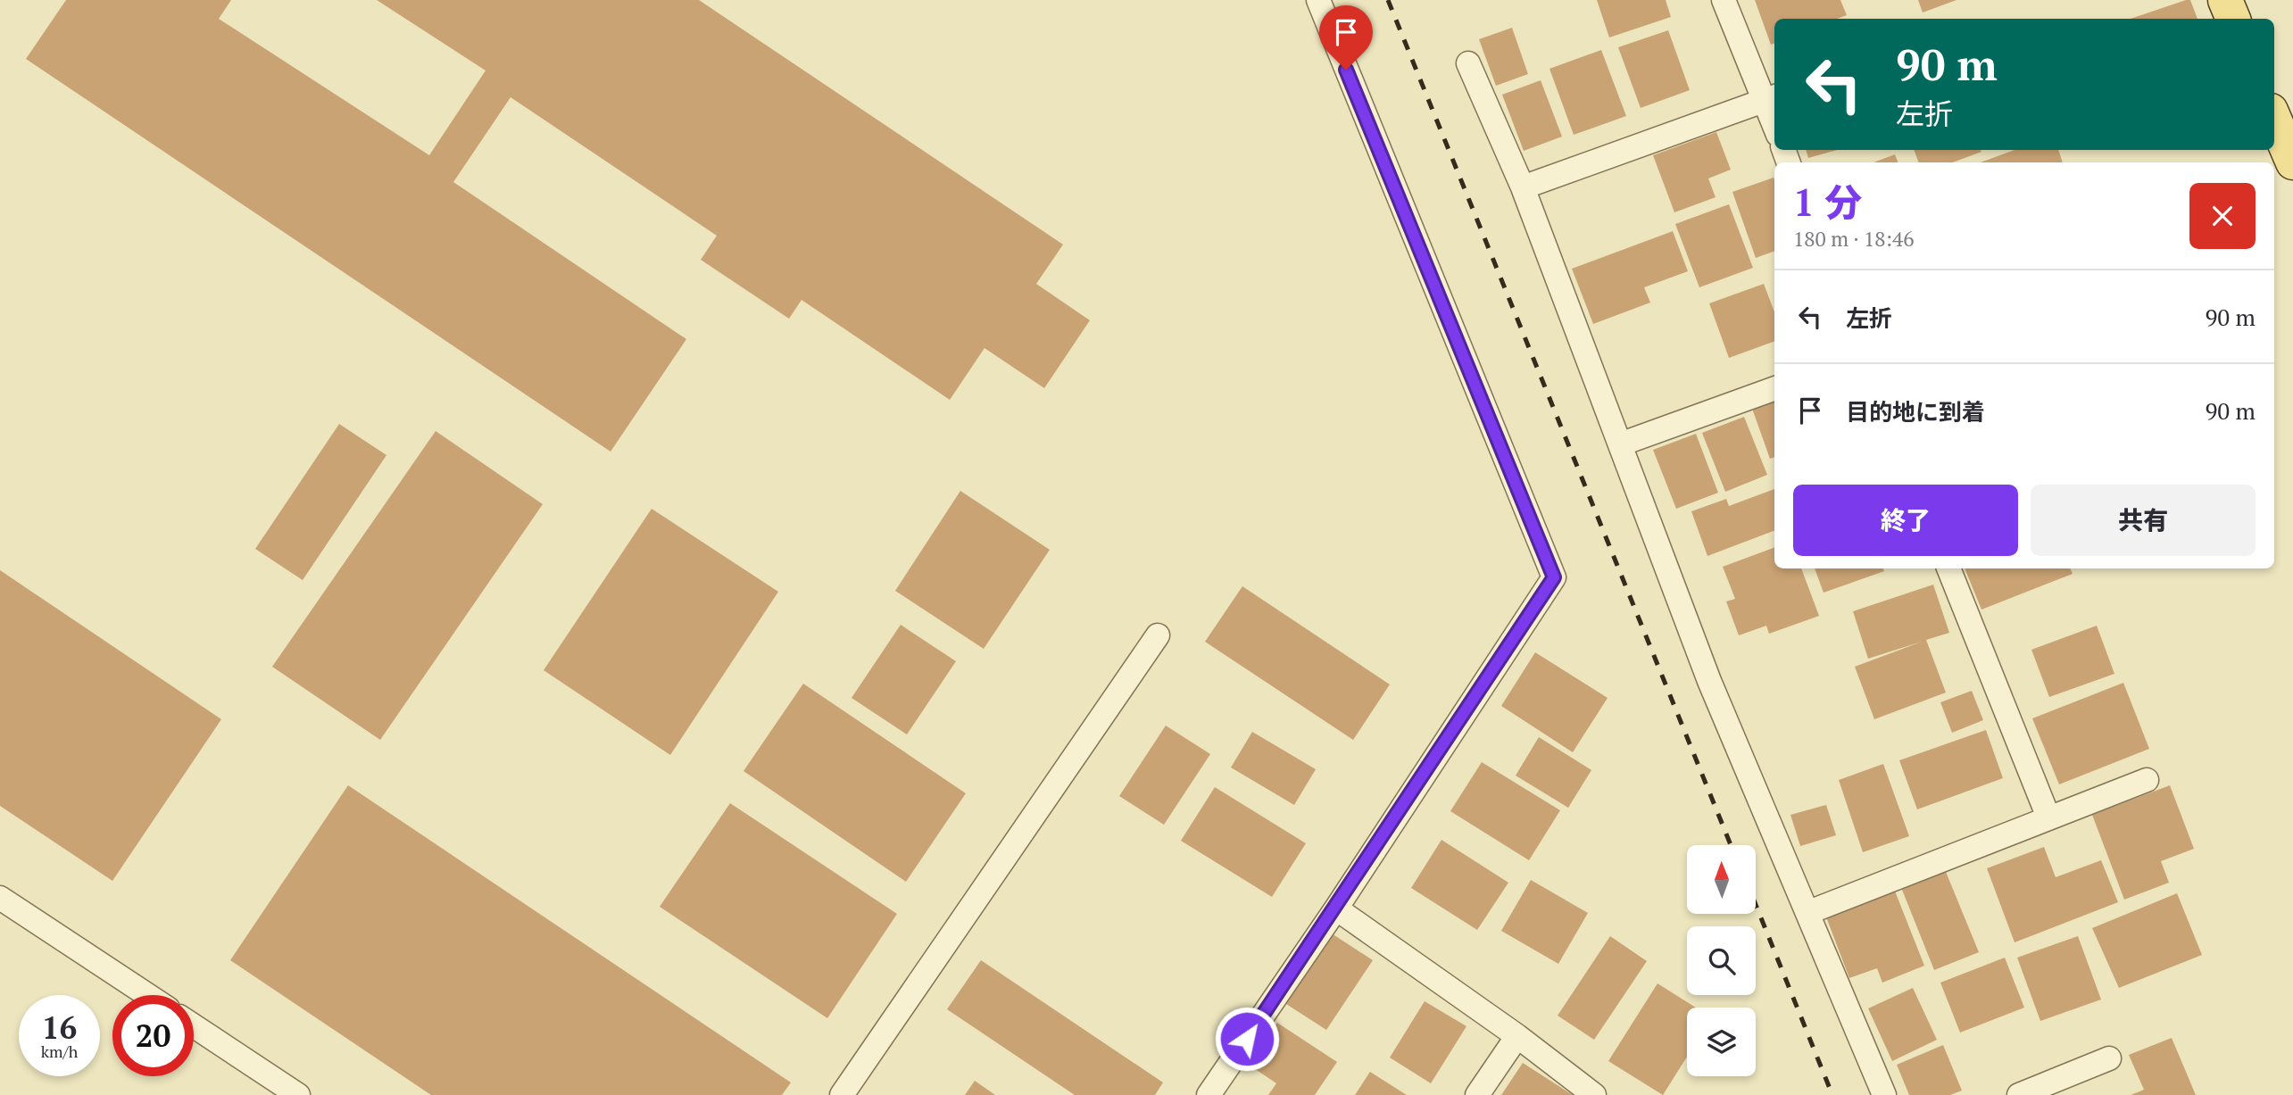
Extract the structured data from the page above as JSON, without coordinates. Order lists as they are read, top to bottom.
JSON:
{
  "north": "top",
  "page": {
    "turn": ["90 m", "左折"],
    "heading": ["1 分", "180 m · 18:46"],
    "list": [
      {
        "name": "左折",
        "value": "90 m"
      },
      {
        "name": "目的地に到着",
        "value": "90 m"
      }
    ],
    "buttons": ["終了", "共有"],
    "speed": "16 km/h",
    "limit": "20"
  }
}
